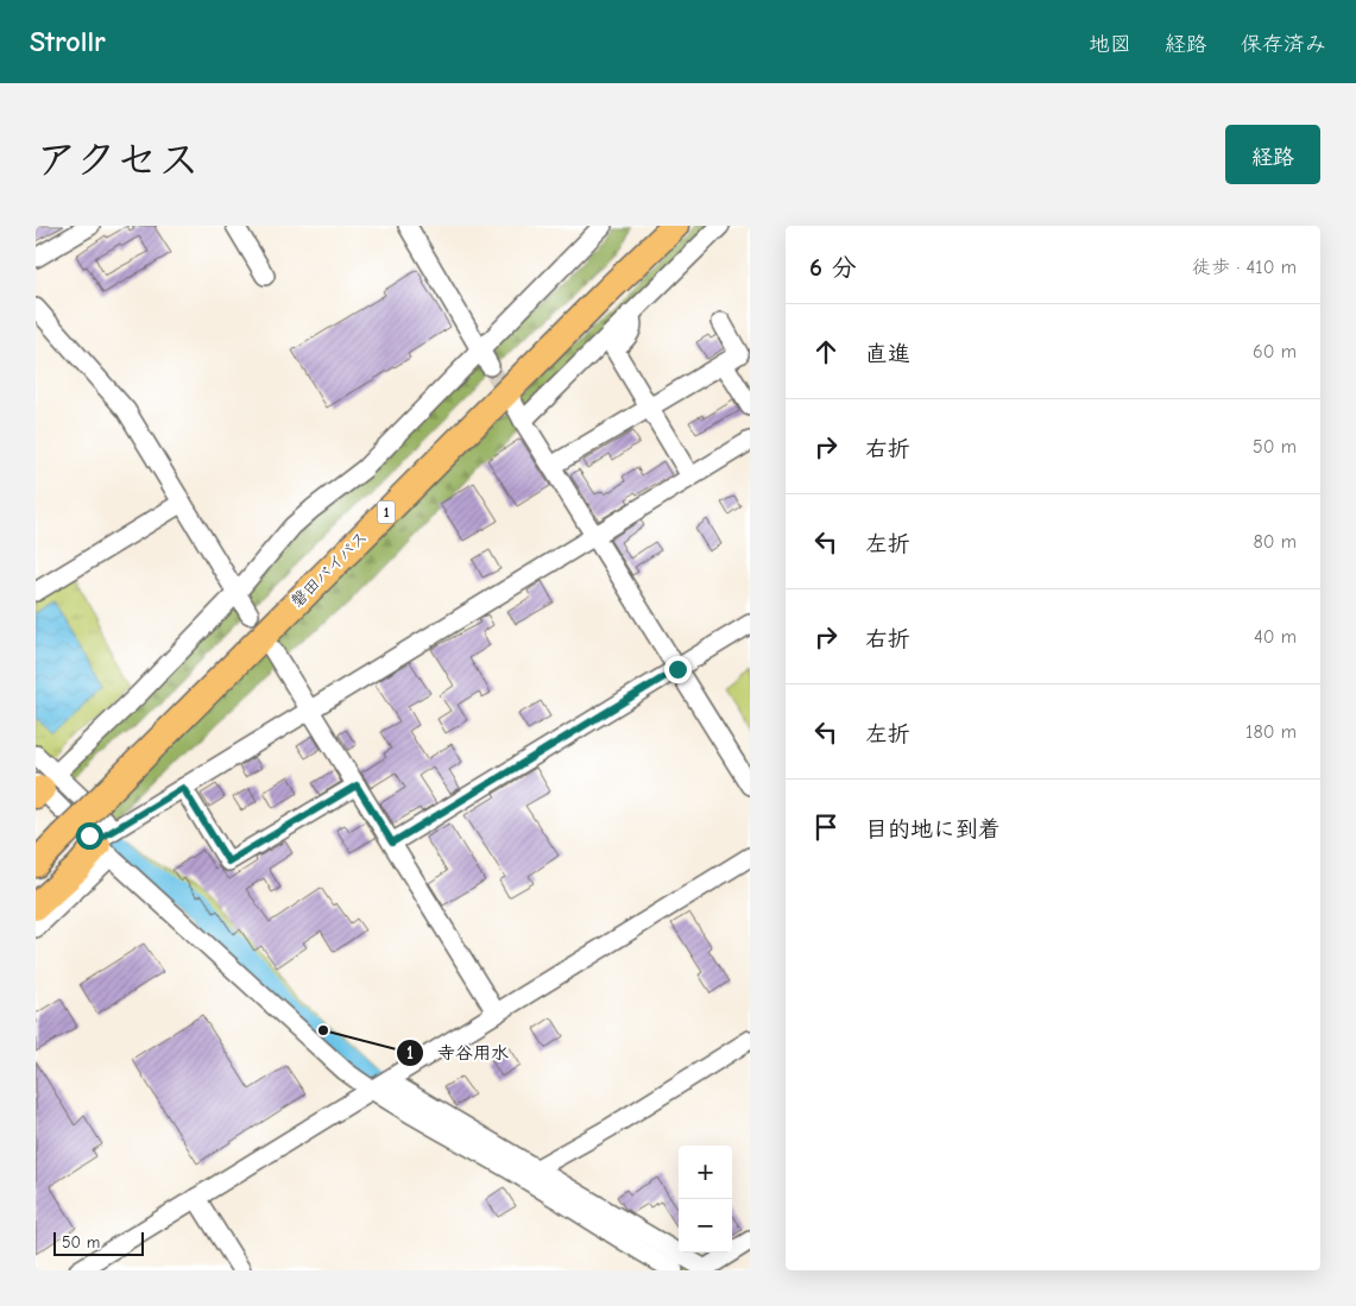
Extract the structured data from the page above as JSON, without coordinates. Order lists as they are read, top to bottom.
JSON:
{
  "streets": {
    "highway": ["1", "磐田バイパス"]
  },
  "places": ["寺谷用水"],
  "scale_bar": "50 m",
  "page": {
    "header": "Strollr",
    "nav": ["地図", "経路", "保存済み"],
    "title": "アクセス",
    "buttons": "経路",
    "heading": ["6 分", "徒歩 · 410 m"],
    "list": [
      ["直進", "60 m"],
      ["右折", "50 m"],
      ["左折", "80 m"],
      ["右折", "40 m"],
      ["左折", "180 m"],
      "目的地に到着"
    ],
    "map_buttons": ["+", "−"],
    "scale": "50 m"
  }
}
